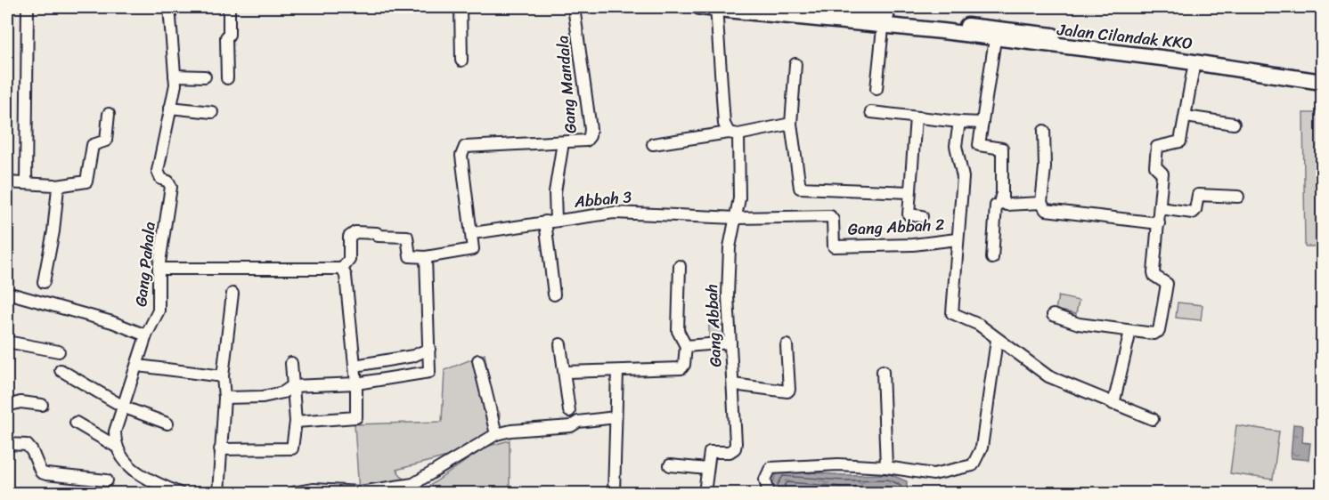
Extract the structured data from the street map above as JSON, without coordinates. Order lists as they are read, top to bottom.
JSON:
{
  "streets": {
    "street": [
      "Jalan Cilandak KKO",
      "Gang Mandala",
      "Abbah 3",
      "Gang Abbah 2",
      "Gang Pahala",
      "Gang Abbah"
    ]
  },
  "crossings": [
    ["Jalan Cilandak KKO", "Gang Abbah"],
    ["Gang Mandala", "Abbah 3"],
    ["Abbah 3", "Gang Abbah 2"],
    ["Abbah 3", "Gang Abbah"],
    ["Gang Abbah 2", "Gang Abbah"]
  ]
}
